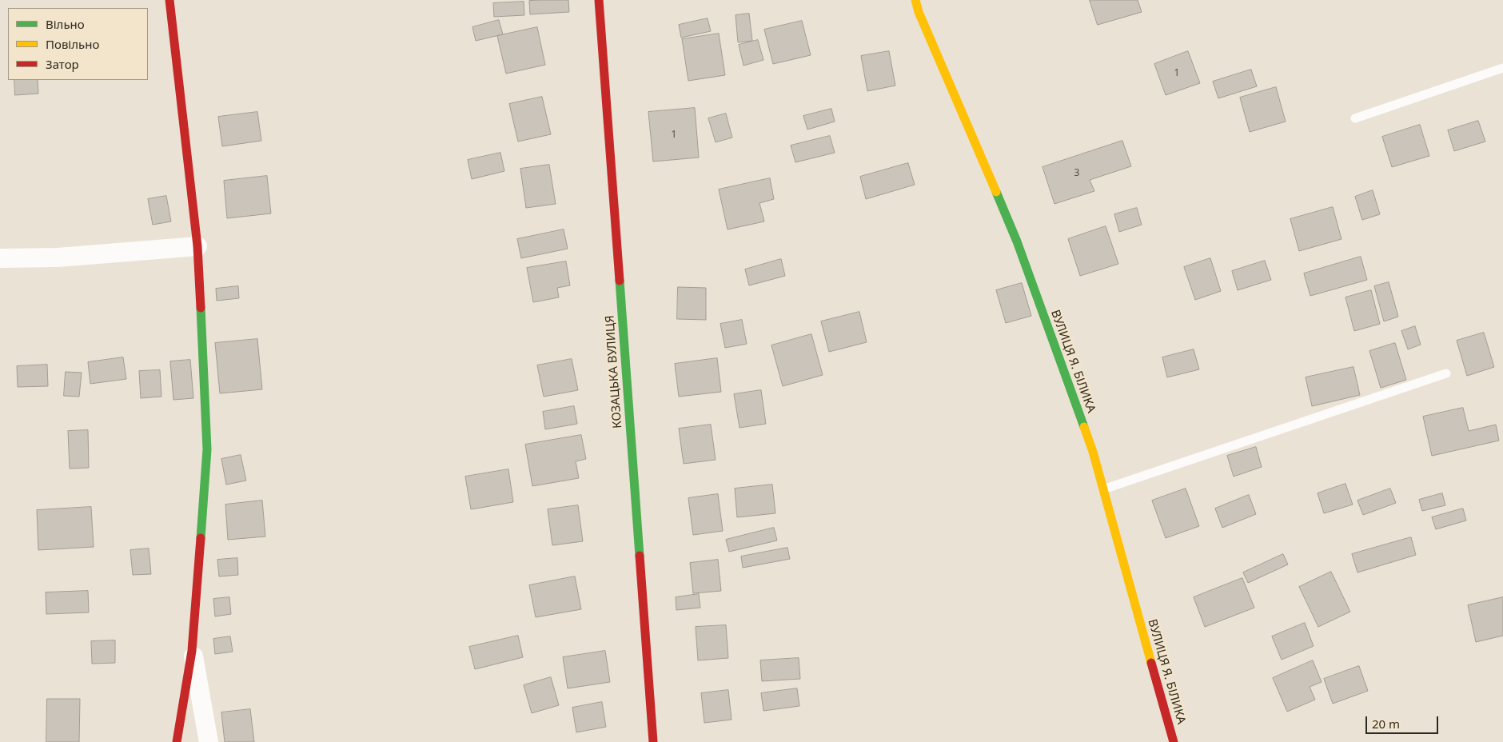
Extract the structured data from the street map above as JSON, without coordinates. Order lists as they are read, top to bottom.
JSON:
{
  "streets": {
    "street": ["ВУЛИЦЯ Я. БІЛИКА", "КОЗАЦЬКА ВУЛИЦЯ"]
  },
  "house_numbers": ["1", "1", "3"],
  "legend": ["Вільно", "Повільно", "Затор"],
  "scale_bar": "20 m"
}
